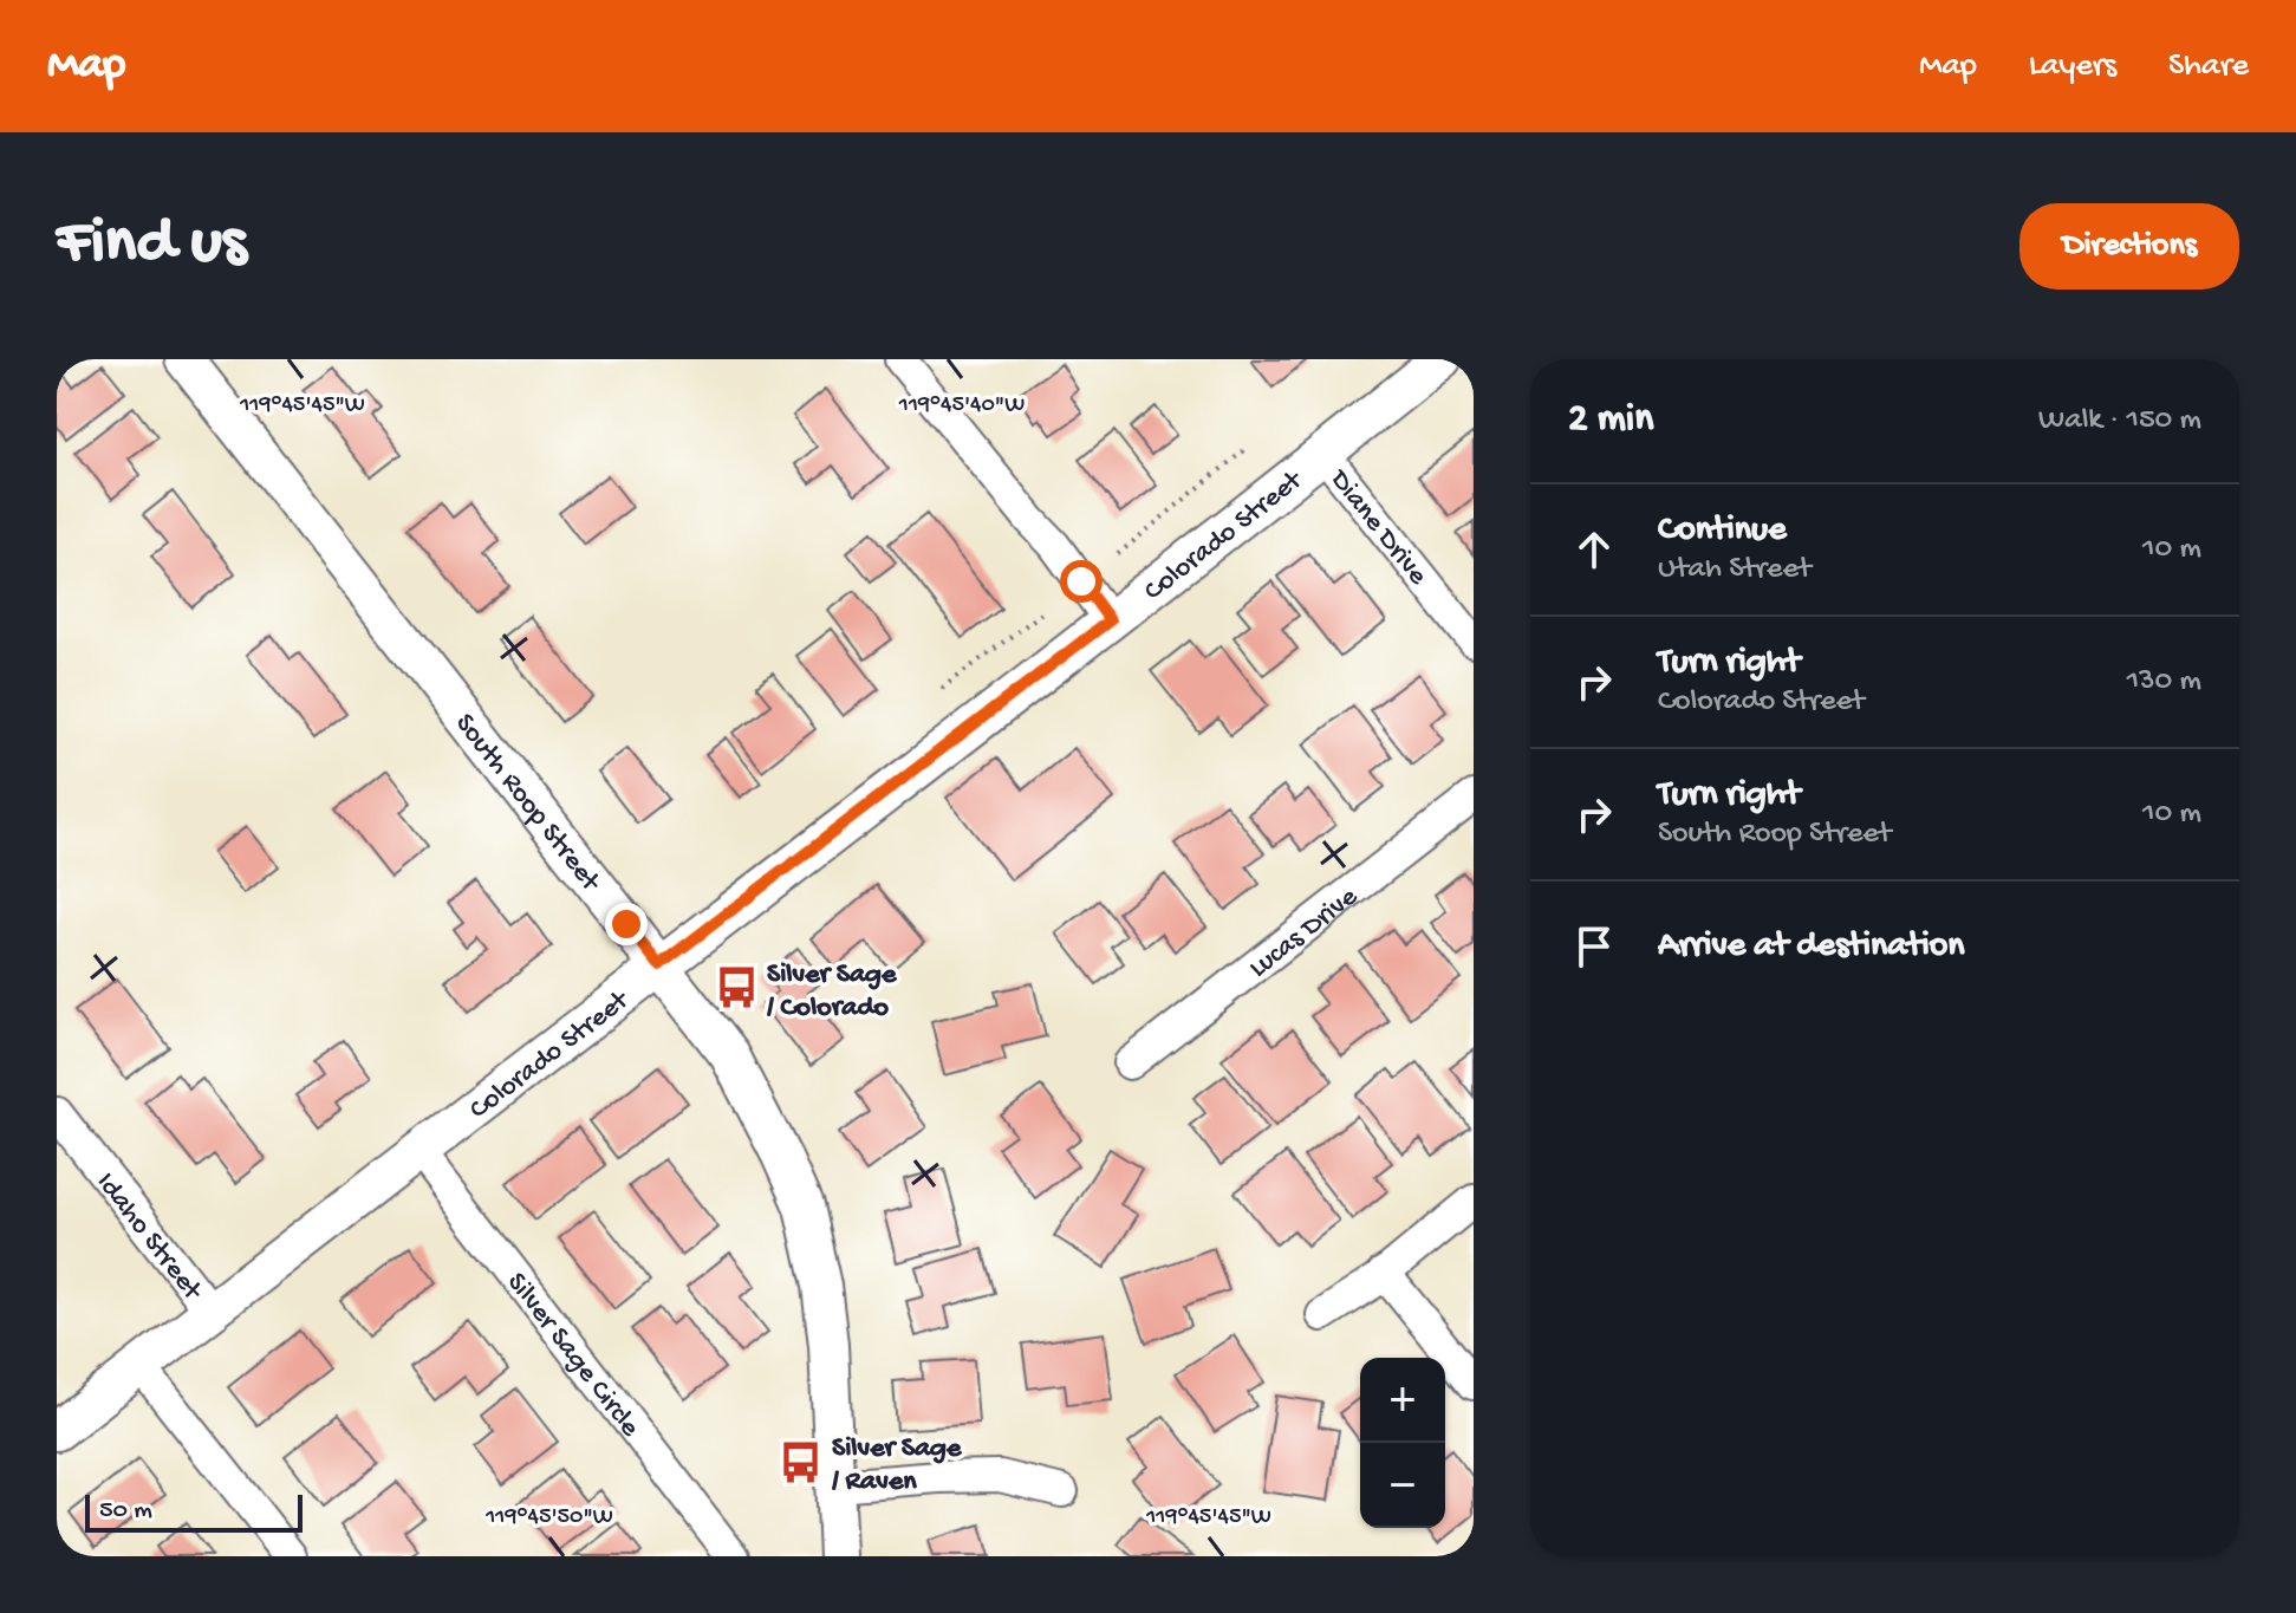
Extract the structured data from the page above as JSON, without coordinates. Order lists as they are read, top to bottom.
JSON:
{
  "streets": {
    "street": [
      "Diane Drive",
      "Colorado Street",
      "South Roop Street",
      "Lucas Drive",
      "Idaho Street",
      "Silver Sage Circle"
    ]
  },
  "crossings": [
    ["Diane Drive", "Colorado Street"],
    ["Colorado Street", "South Roop Street"],
    ["Colorado Street", "Idaho Street"],
    ["Colorado Street", "Silver Sage Circle"]
  ],
  "places": {
    "bus stop": ["Silver Sage / Colorado", "Silver Sage / Raven"]
  },
  "scale_bar": "50 m",
  "page": {
    "header": "Map",
    "nav": ["Map", "Layers", "Share"],
    "buttons": "Directions",
    "title": "Find us",
    "heading": ["2 min", "Walk · 150 m"],
    "list": [
      ["Continue", "Utah Street", "10 m"],
      ["Turn right", "Colorado Street", "130 m"],
      ["Turn right", "South Roop Street", "10 m"],
      "Arrive at destination"
    ],
    "map_buttons": ["+", "−"],
    "scale": "50 m"
  },
  "coordinates": ["119°45'45\"W", "119°45'40\"W", "119°45'50\"W"]
}
